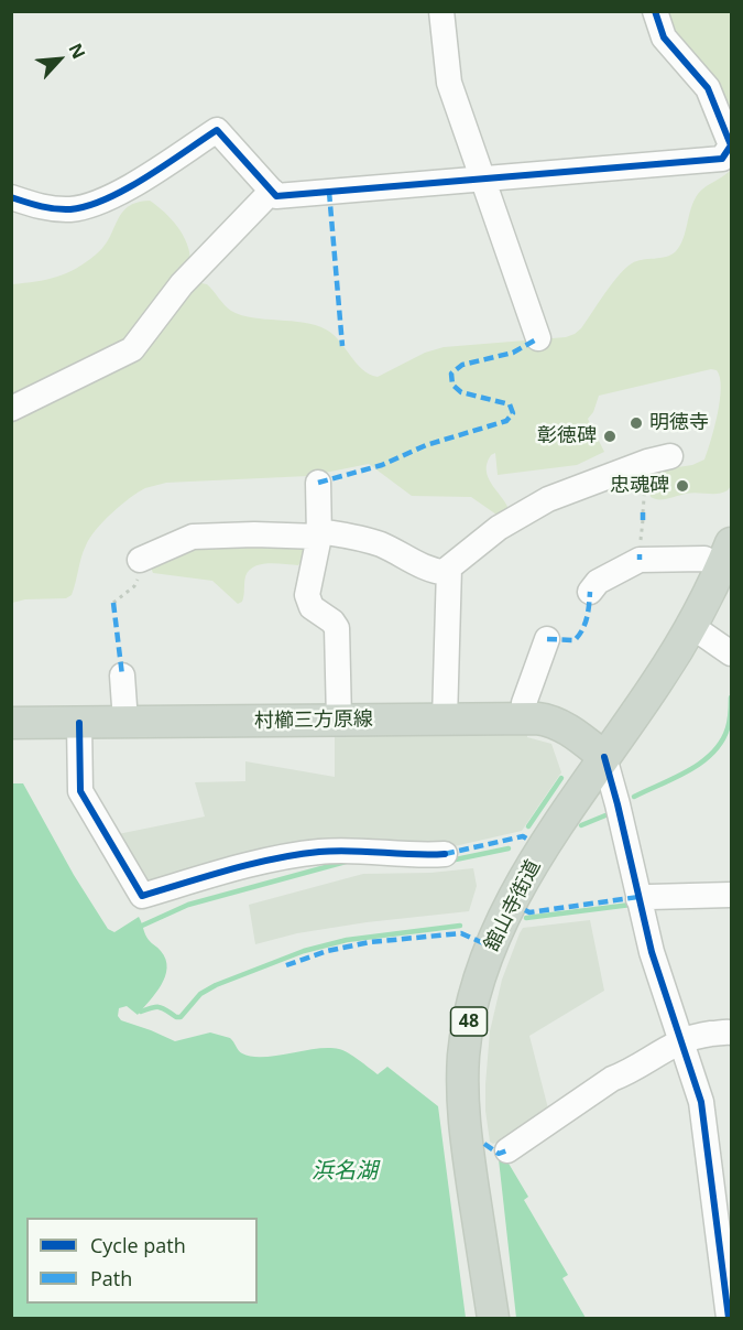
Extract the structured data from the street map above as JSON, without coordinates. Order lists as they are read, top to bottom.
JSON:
{
  "streets": {
    "main road": ["村櫛三方原線", "舘山寺街道", "48"]
  },
  "crossings": [
    ["村櫛三方原線", "舘山寺街道"]
  ],
  "water": ["浜名湖"],
  "places": ["明徳寺", "彰徳碑", "忠魂碑"],
  "legend": ["Cycle path", "Path"],
  "north": "top right"
}
